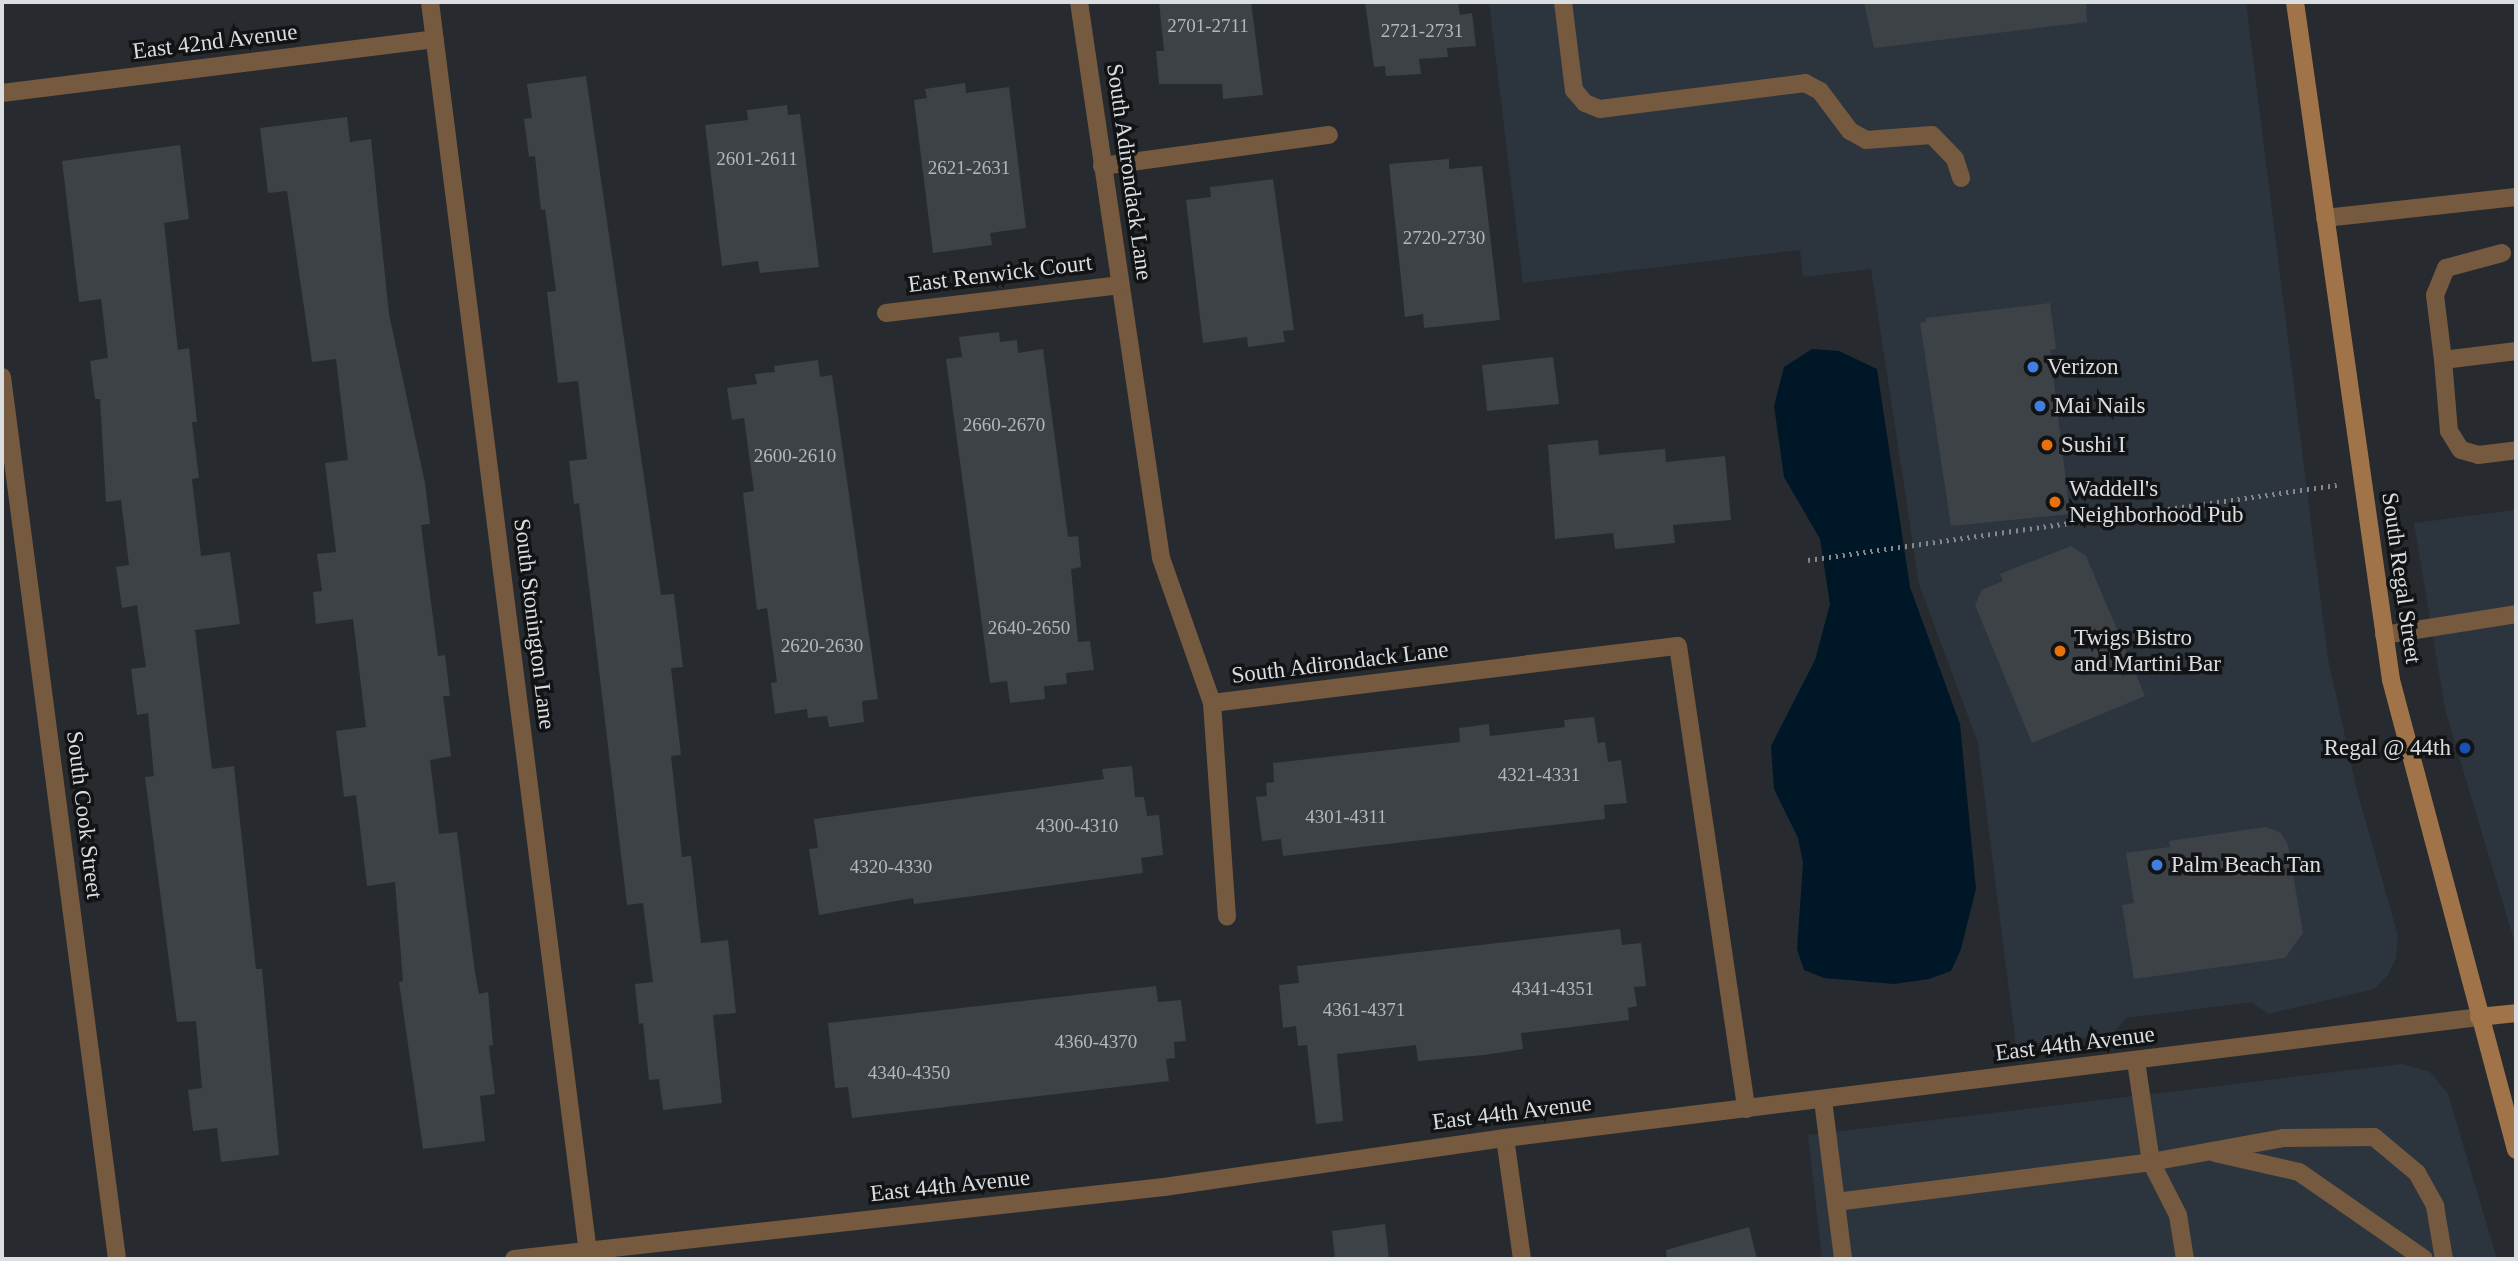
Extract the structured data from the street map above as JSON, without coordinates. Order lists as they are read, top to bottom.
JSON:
{
  "streets": {
    "main road": ["South Regal Street", "East 44th Avenue"],
    "street": [
      "East 42nd Avenue",
      "South Adirondack Lane",
      "East Renwick Court",
      "South Stonington Lane",
      "South Cook Street"
    ]
  },
  "crossings": [
    ["East 42nd Avenue", "South Stonington Lane"],
    ["South Adirondack Lane", "East Renwick Court"],
    ["South Adirondack Lane", "East 44th Avenue"],
    ["South Regal Street", "East 44th Avenue"],
    ["South Stonington Lane", "East 44th Avenue"]
  ],
  "places": [
    "Verizon",
    "Mai Nails",
    "Sushi I",
    "Waddell's Neighborhood Pub",
    "Twigs Bistro and Martini Bar",
    "Regal @ 44th",
    "Palm Beach Tan"
  ],
  "house_numbers": [
    "2701-2711",
    "2721-2731",
    "2601-2611",
    "2621-2631",
    "2720-2730",
    "2660-2670",
    "2600-2610",
    "2640-2650",
    "2620-2630",
    "4321-4331",
    "4301-4311",
    "4300-4310",
    "4320-4330",
    "4341-4351",
    "4361-4371",
    "4360-4370",
    "4340-4350"
  ]
}
